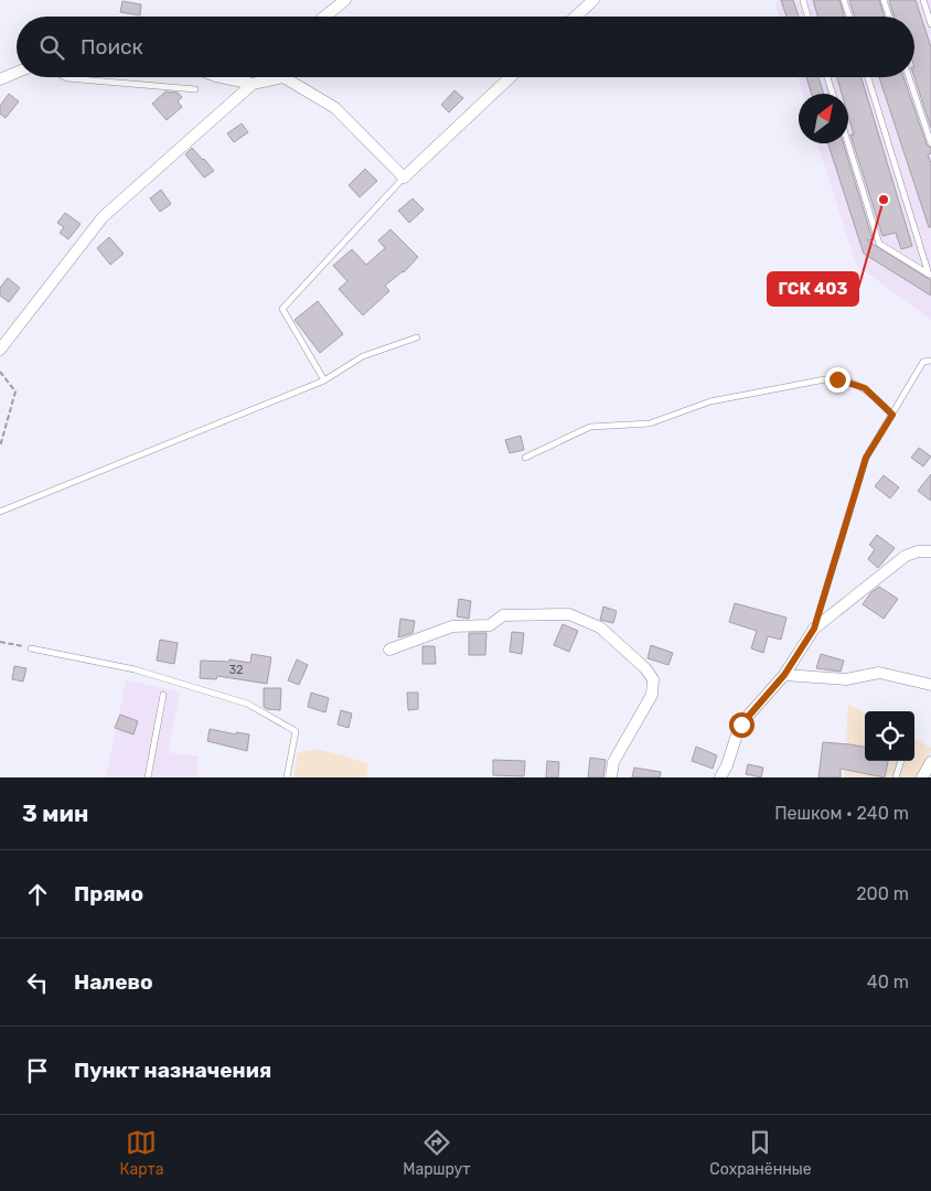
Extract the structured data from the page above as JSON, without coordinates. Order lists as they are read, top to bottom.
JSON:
{
  "places": ["ГСК 403"],
  "house_numbers": ["32"],
  "north": "top right",
  "page": {
    "search": "Поиск",
    "heading": ["3 мин", "Пешком · 240 m"],
    "list": [
      ["Прямо", "200 m"],
      ["Налево", "40 m"],
      "Пункт назначения"
    ],
    "nav": ["Карта", "Маршрут", "Сохранённые"]
  }
}
